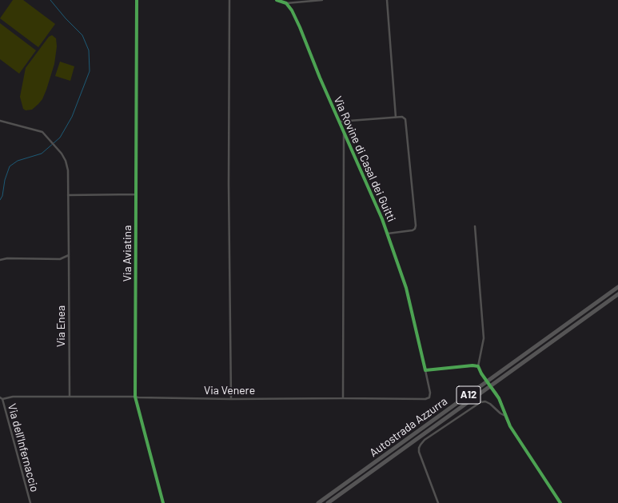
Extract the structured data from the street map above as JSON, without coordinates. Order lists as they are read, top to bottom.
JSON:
{
  "streets": {
    "highway": ["A12", "Autostrada Azzurra"],
    "street": [
      "Via Rovine di Casal dei Guitti",
      "Via Aviatina",
      "Via Enea",
      "Via Venere",
      "Via dell'Infernaccio"
    ]
  },
  "crossings": [
    ["Via Rovine di Casal dei Guitti", "Via Venere"],
    ["Via Aviatina", "Via Venere"],
    ["Via Enea", "Via Venere"],
    ["Via Venere", "Via dell'Infernaccio"]
  ]
}
